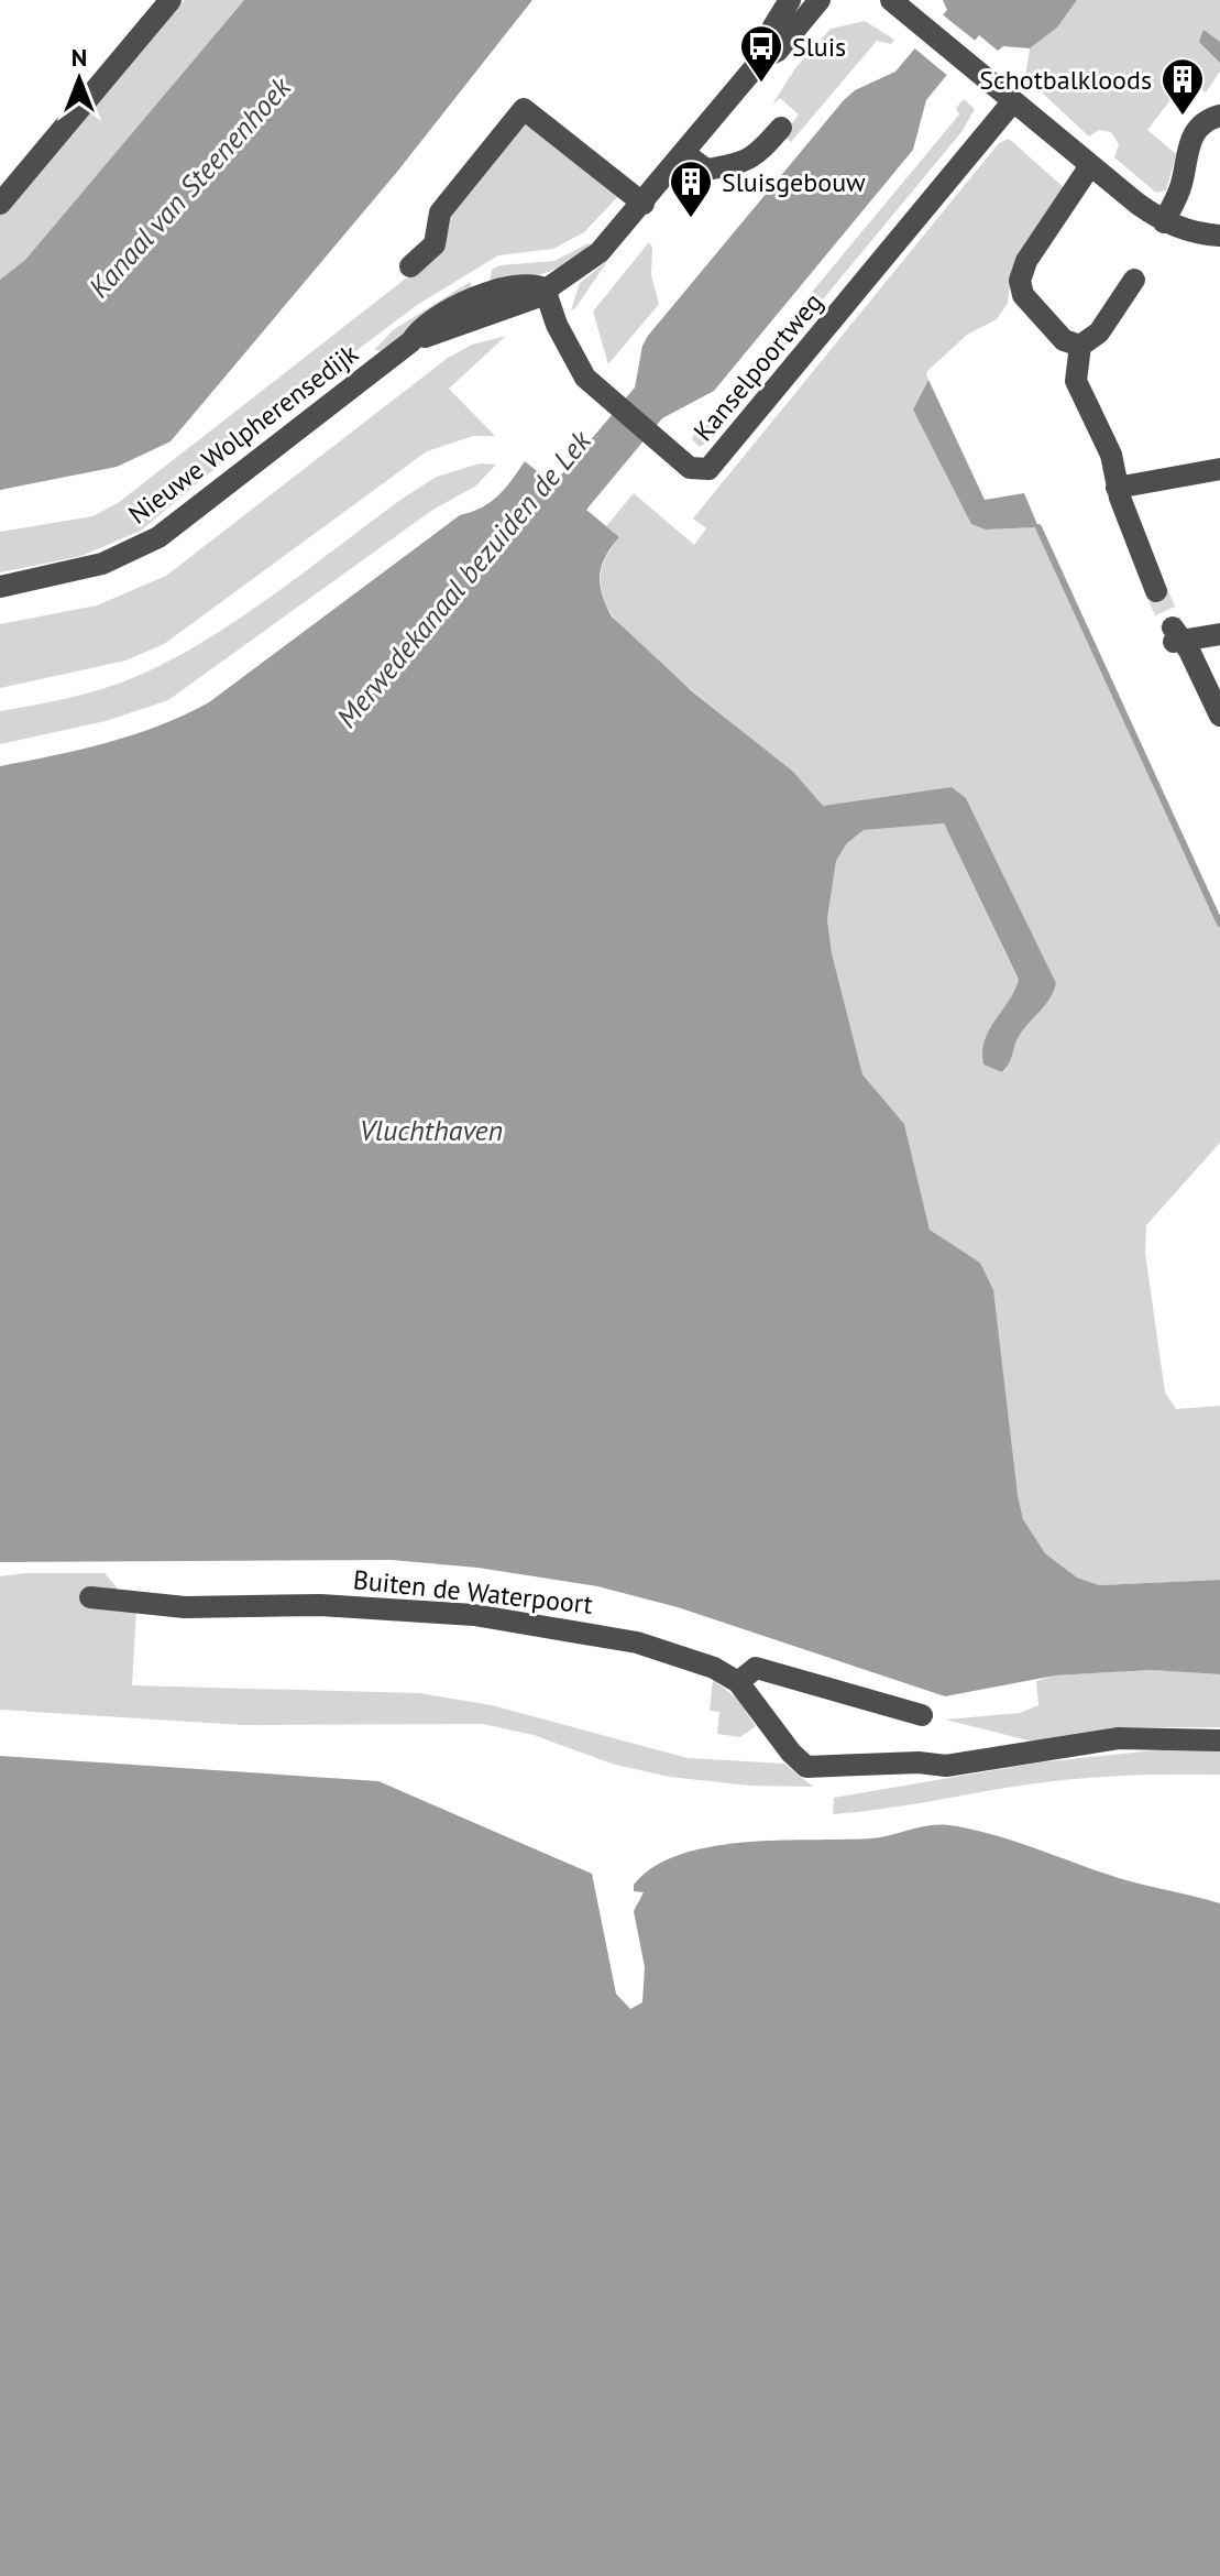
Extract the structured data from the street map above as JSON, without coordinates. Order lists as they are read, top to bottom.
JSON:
{
  "streets": {
    "street": ["Kanselpoortweg", "Nieuwe Wolpherensedijk", "Buiten de Waterpoort"]
  },
  "crossings": [
    ["Kanselpoortweg", "Nieuwe Wolpherensedijk"]
  ],
  "water": ["Kanaal van Steenenhoek", "Merwedekanaal bezuiden de Lek", "Vluchthaven"],
  "places": {
    "bus stop": ["Sluis"],
    "building": ["Schotbalkloods", "Sluisgebouw"]
  },
  "north": "top"
}
